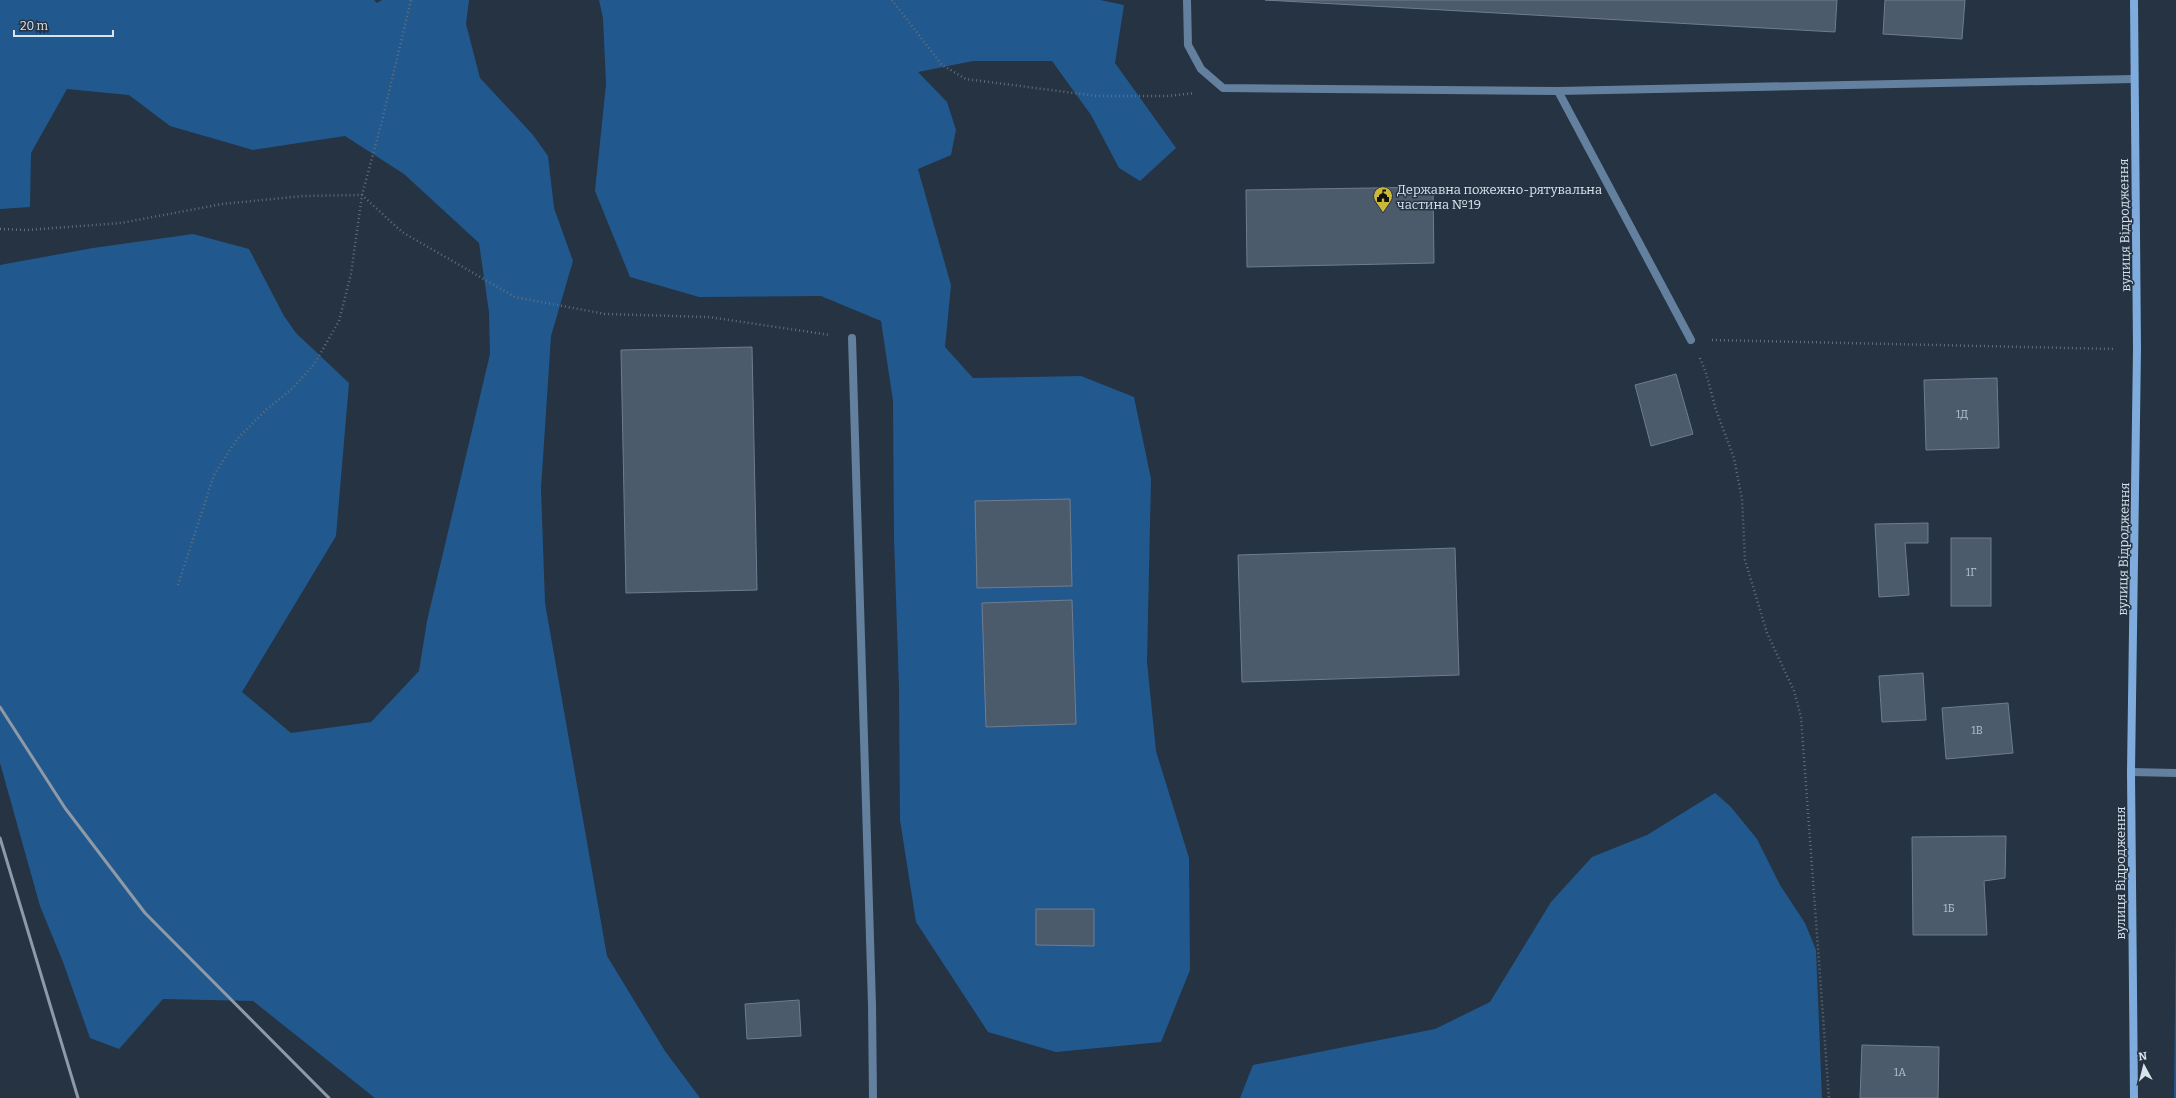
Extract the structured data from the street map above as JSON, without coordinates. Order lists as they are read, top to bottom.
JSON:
{
  "streets": {
    "street": ["вулиця Відродження"]
  },
  "places": {
    "public building": ["Державна пожежно-рятувальна частина №19"]
  },
  "house_numbers": [
    "1Д",
    "1Г",
    "1В",
    "1Б",
    "1А"
  ],
  "scale_bar": "20 m",
  "north": "top"
}
